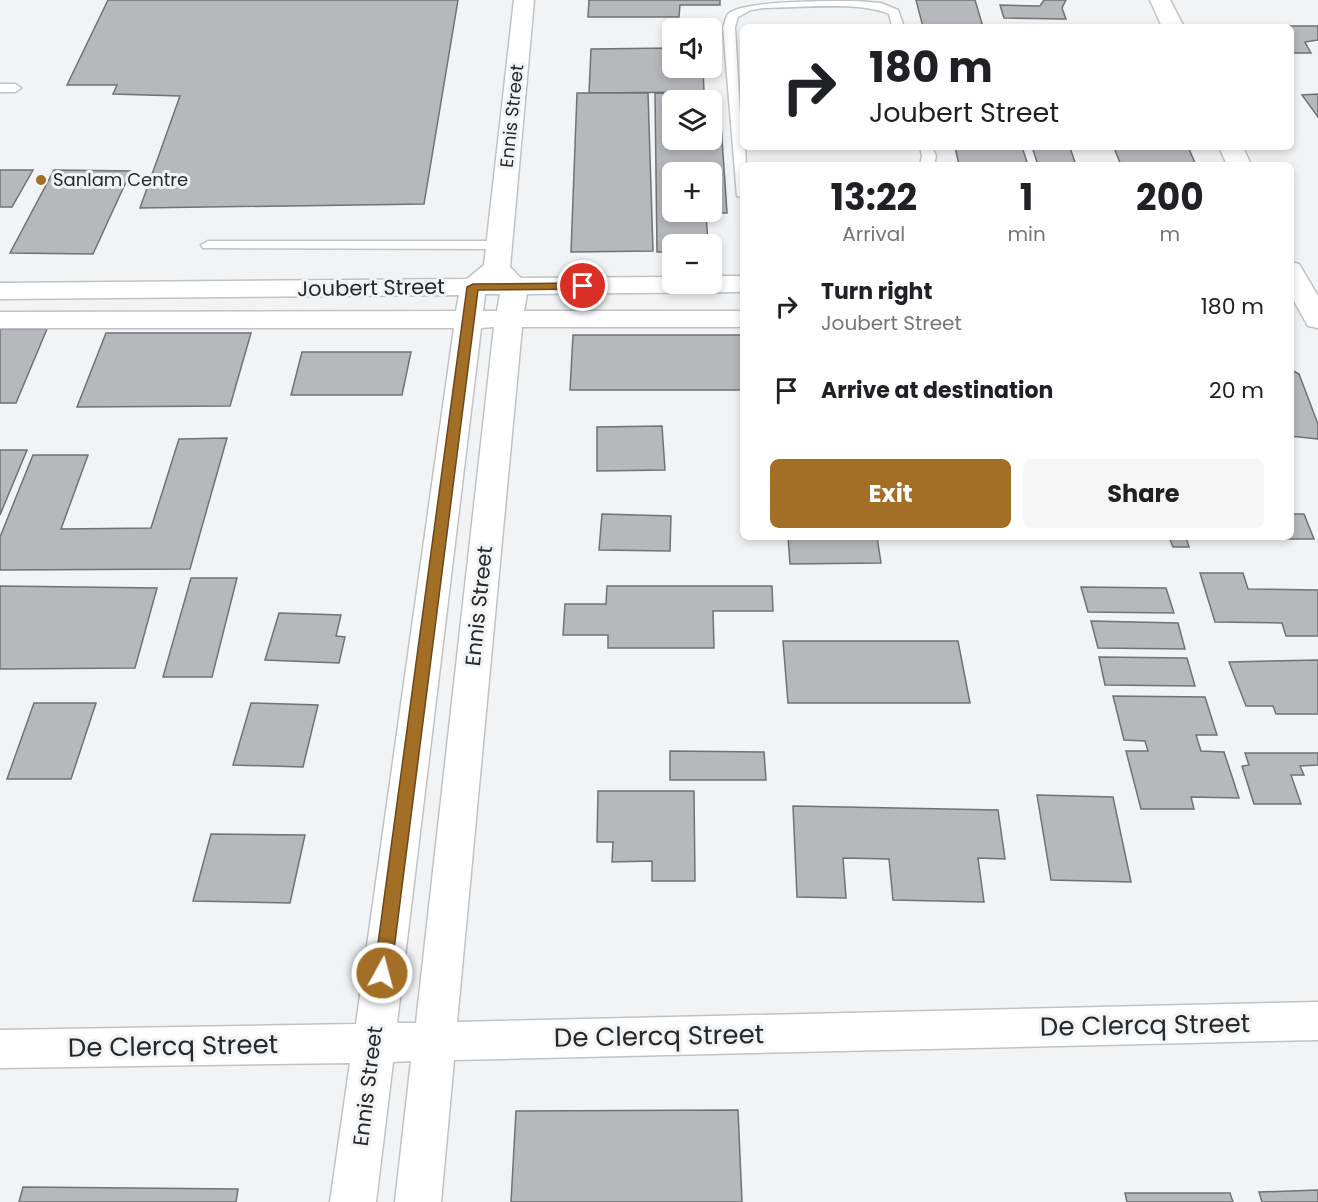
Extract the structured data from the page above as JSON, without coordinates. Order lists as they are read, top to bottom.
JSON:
{
  "streets": {
    "street": ["Ennis Street", "Joubert Street", "De Clercq Street"]
  },
  "crossings": [
    ["Ennis Street", "Joubert Street"],
    ["Ennis Street", "De Clercq Street"]
  ],
  "places": ["Sanlam Centre"],
  "page": {
    "map_buttons": ["+", "−"],
    "turn": ["180 m", "Joubert Street"],
    "eta": [
      "13:22",
      "Arrival",
      "1",
      "min",
      "200",
      "m"
    ],
    "list": [
      {
        "name": "Turn right",
        "note": "Joubert Street",
        "value": "180 m"
      },
      {
        "name": "Arrive at destination",
        "value": "20 m"
      }
    ],
    "buttons": ["Exit", "Share"]
  }
}
